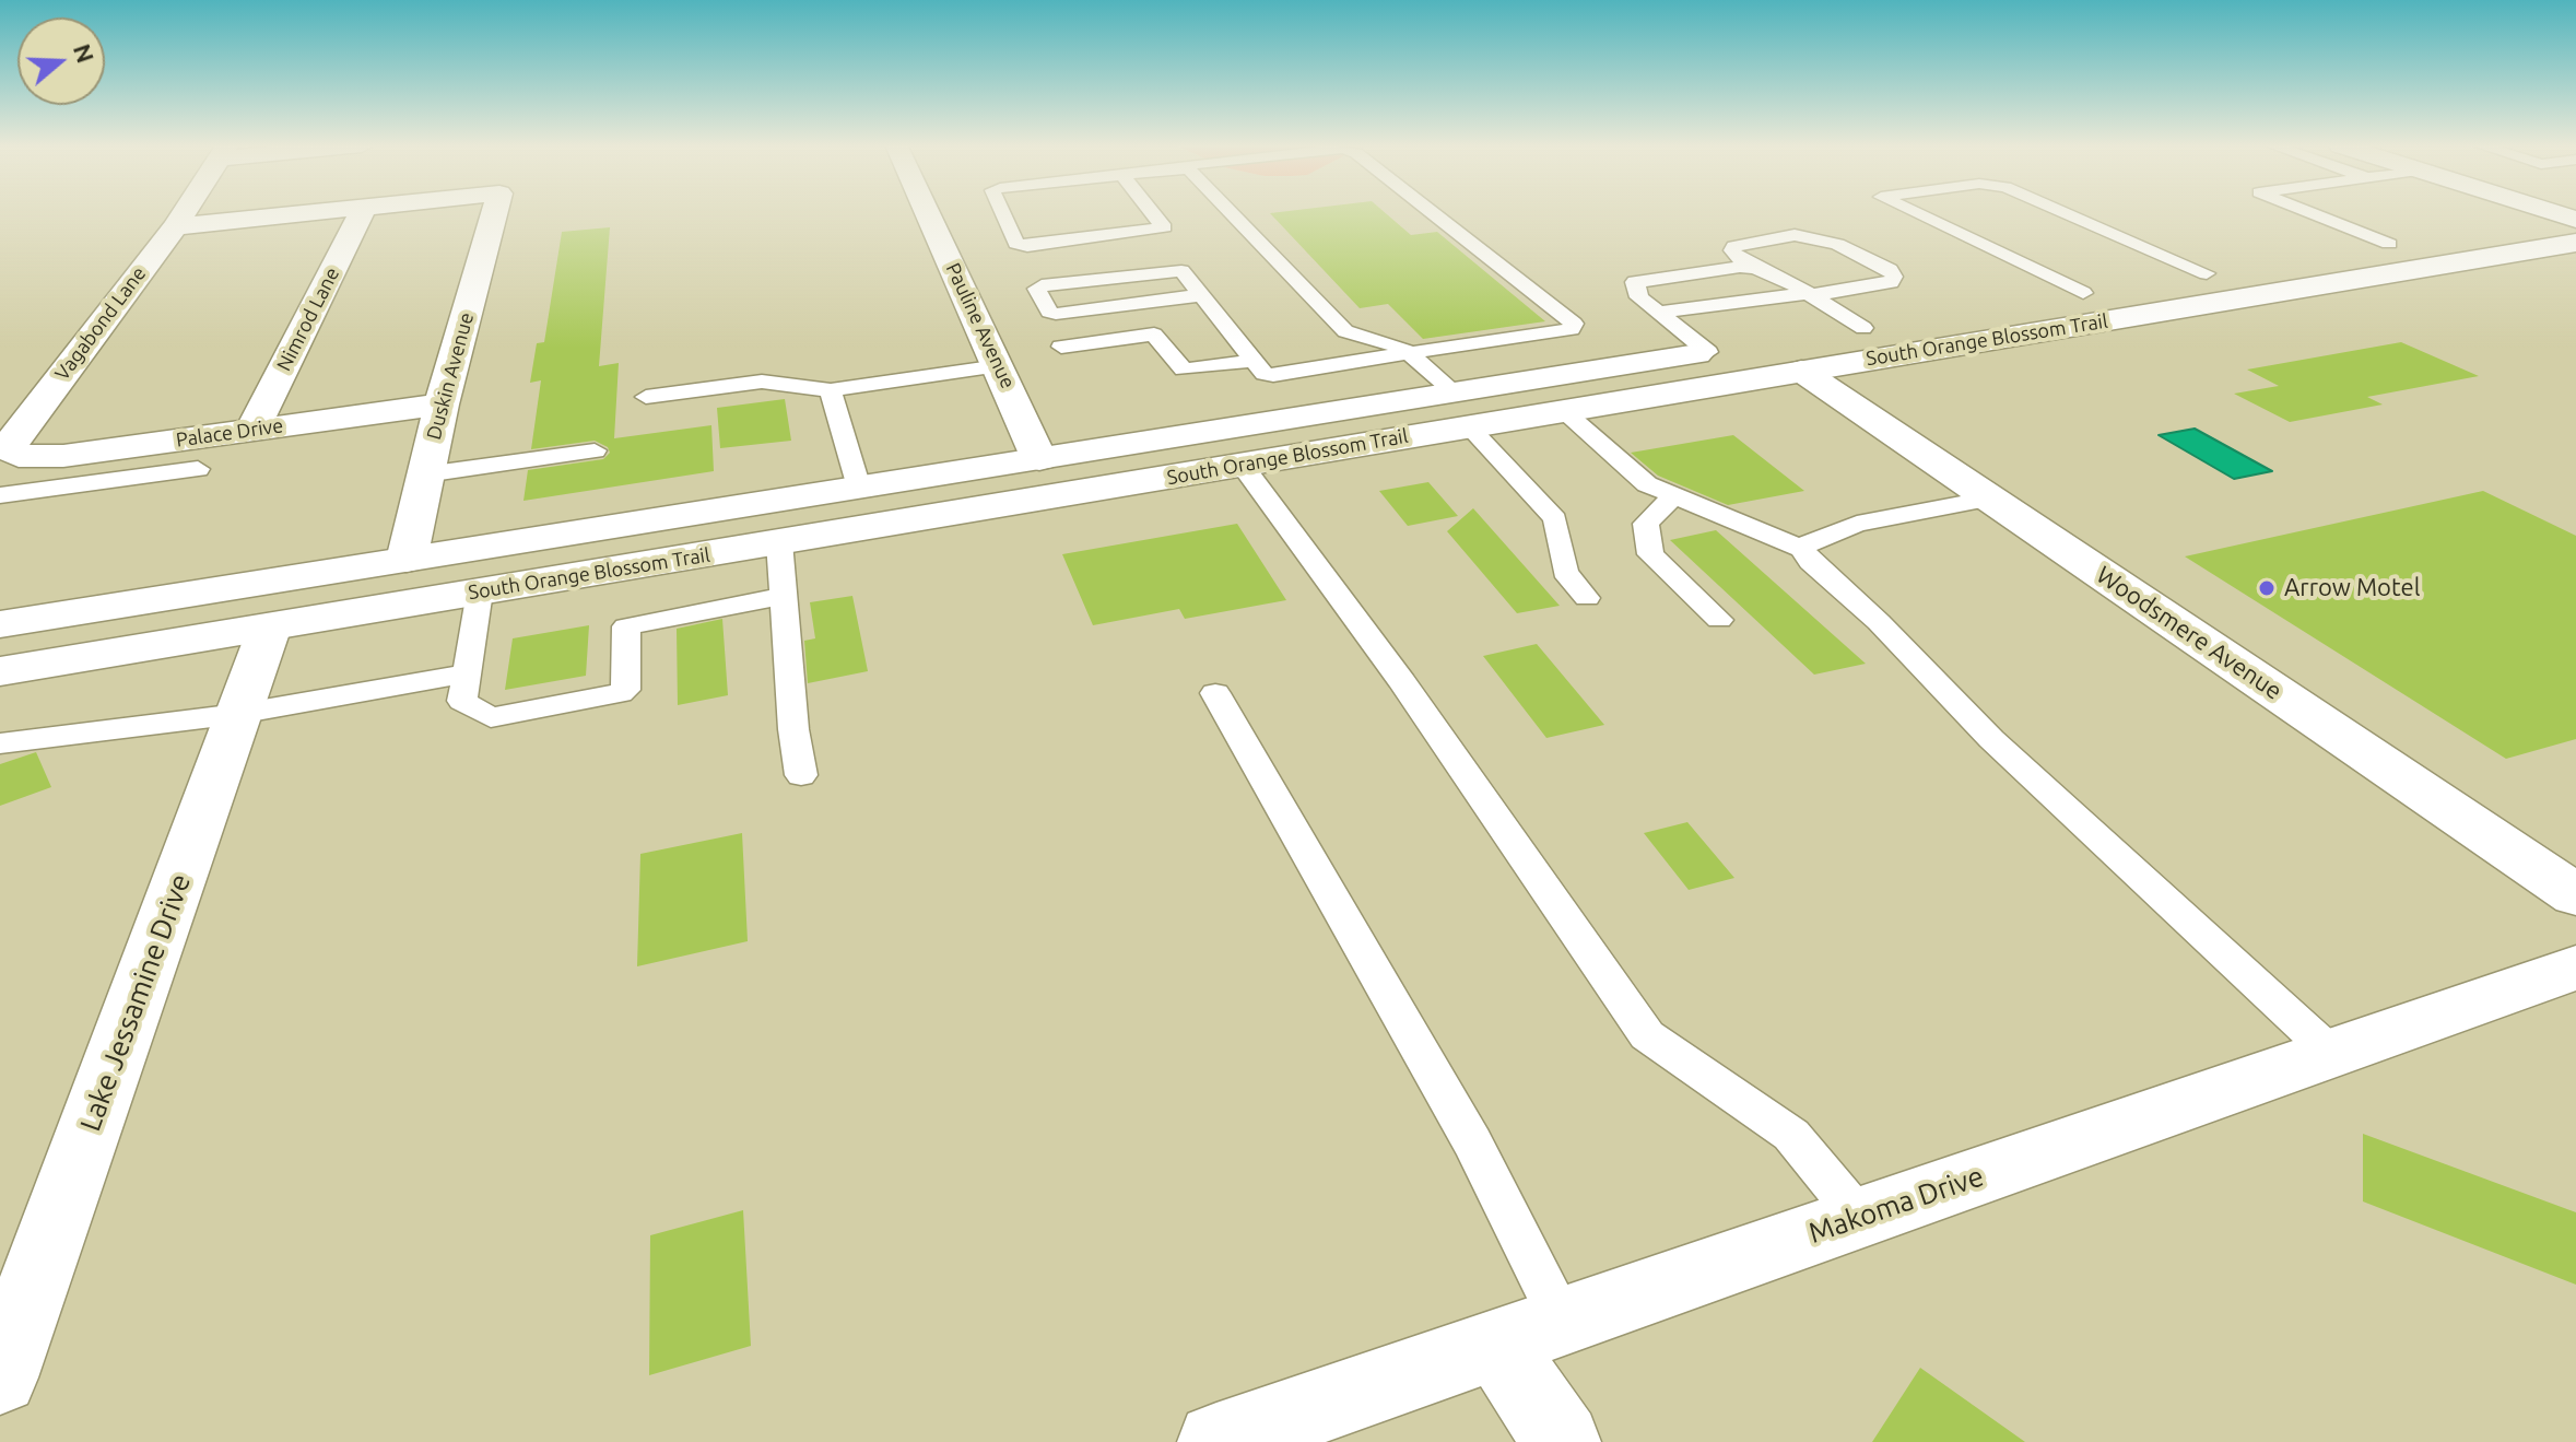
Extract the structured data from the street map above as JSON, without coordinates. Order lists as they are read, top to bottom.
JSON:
{
  "streets": {
    "street": [
      "Nimrod Lane",
      "Vagabond Lane",
      "Pauline Avenue",
      "South Orange Blossom Trail",
      "Duskin Avenue",
      "Palace Drive",
      "Woodsmere Avenue",
      "Lake Jessamine Drive",
      "Makoma Drive"
    ]
  },
  "crossings": [
    ["Nimrod Lane", "Palace Drive"],
    ["Vagabond Lane", "Palace Drive"],
    ["Pauline Avenue", "South Orange Blossom Trail"],
    ["South Orange Blossom Trail", "Duskin Avenue"],
    ["South Orange Blossom Trail", "Woodsmere Avenue"],
    ["South Orange Blossom Trail", "Lake Jessamine Drive"],
    ["Duskin Avenue", "Palace Drive"]
  ],
  "places": ["Arrow Motel"],
  "north": "right"
}
